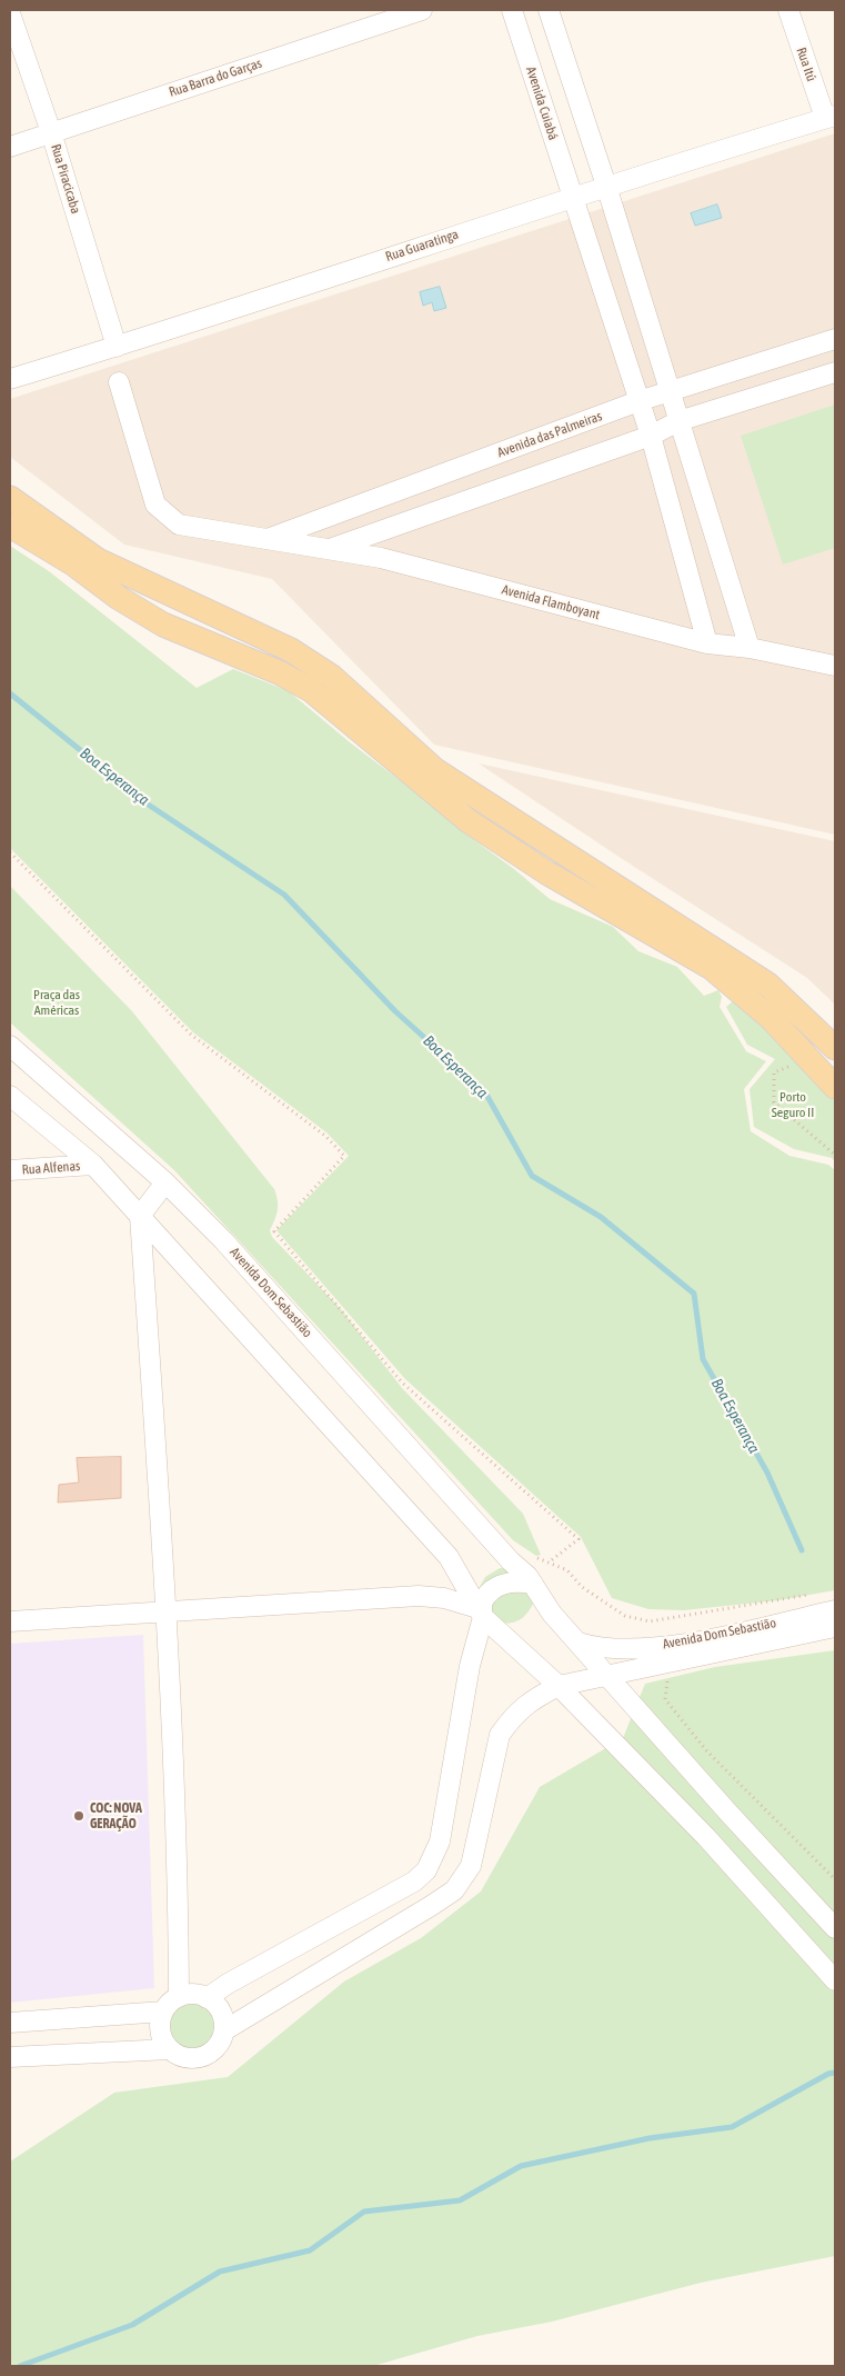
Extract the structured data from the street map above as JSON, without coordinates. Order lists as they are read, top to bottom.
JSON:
{
  "streets": {
    "street": [
      "Rua Itú",
      "Rua Barra do Garças",
      "Avenida Cuiabá",
      "Rua Piracicaba",
      "Rua Guaratinga",
      "Avenida das Palmeiras",
      "Avenida Flamboyant",
      "Rua Alfenas",
      "Avenida Dom Sebastião"
    ]
  },
  "crossings": [
    ["Rua Itú", "Rua Guaratinga"],
    ["Rua Barra do Garças", "Rua Piracicaba"],
    ["Avenida Cuiabá", "Rua Guaratinga"],
    ["Avenida Cuiabá", "Avenida das Palmeiras"],
    ["Avenida Cuiabá", "Avenida Flamboyant"],
    ["Rua Piracicaba", "Rua Guaratinga"],
    ["Avenida das Palmeiras", "Avenida Flamboyant"]
  ],
  "water": ["Boa Esperança"],
  "parks": ["Praça das Américas", "Porto Seguro II"],
  "places": ["COC: NOVA GERAÇÃO"]
}
